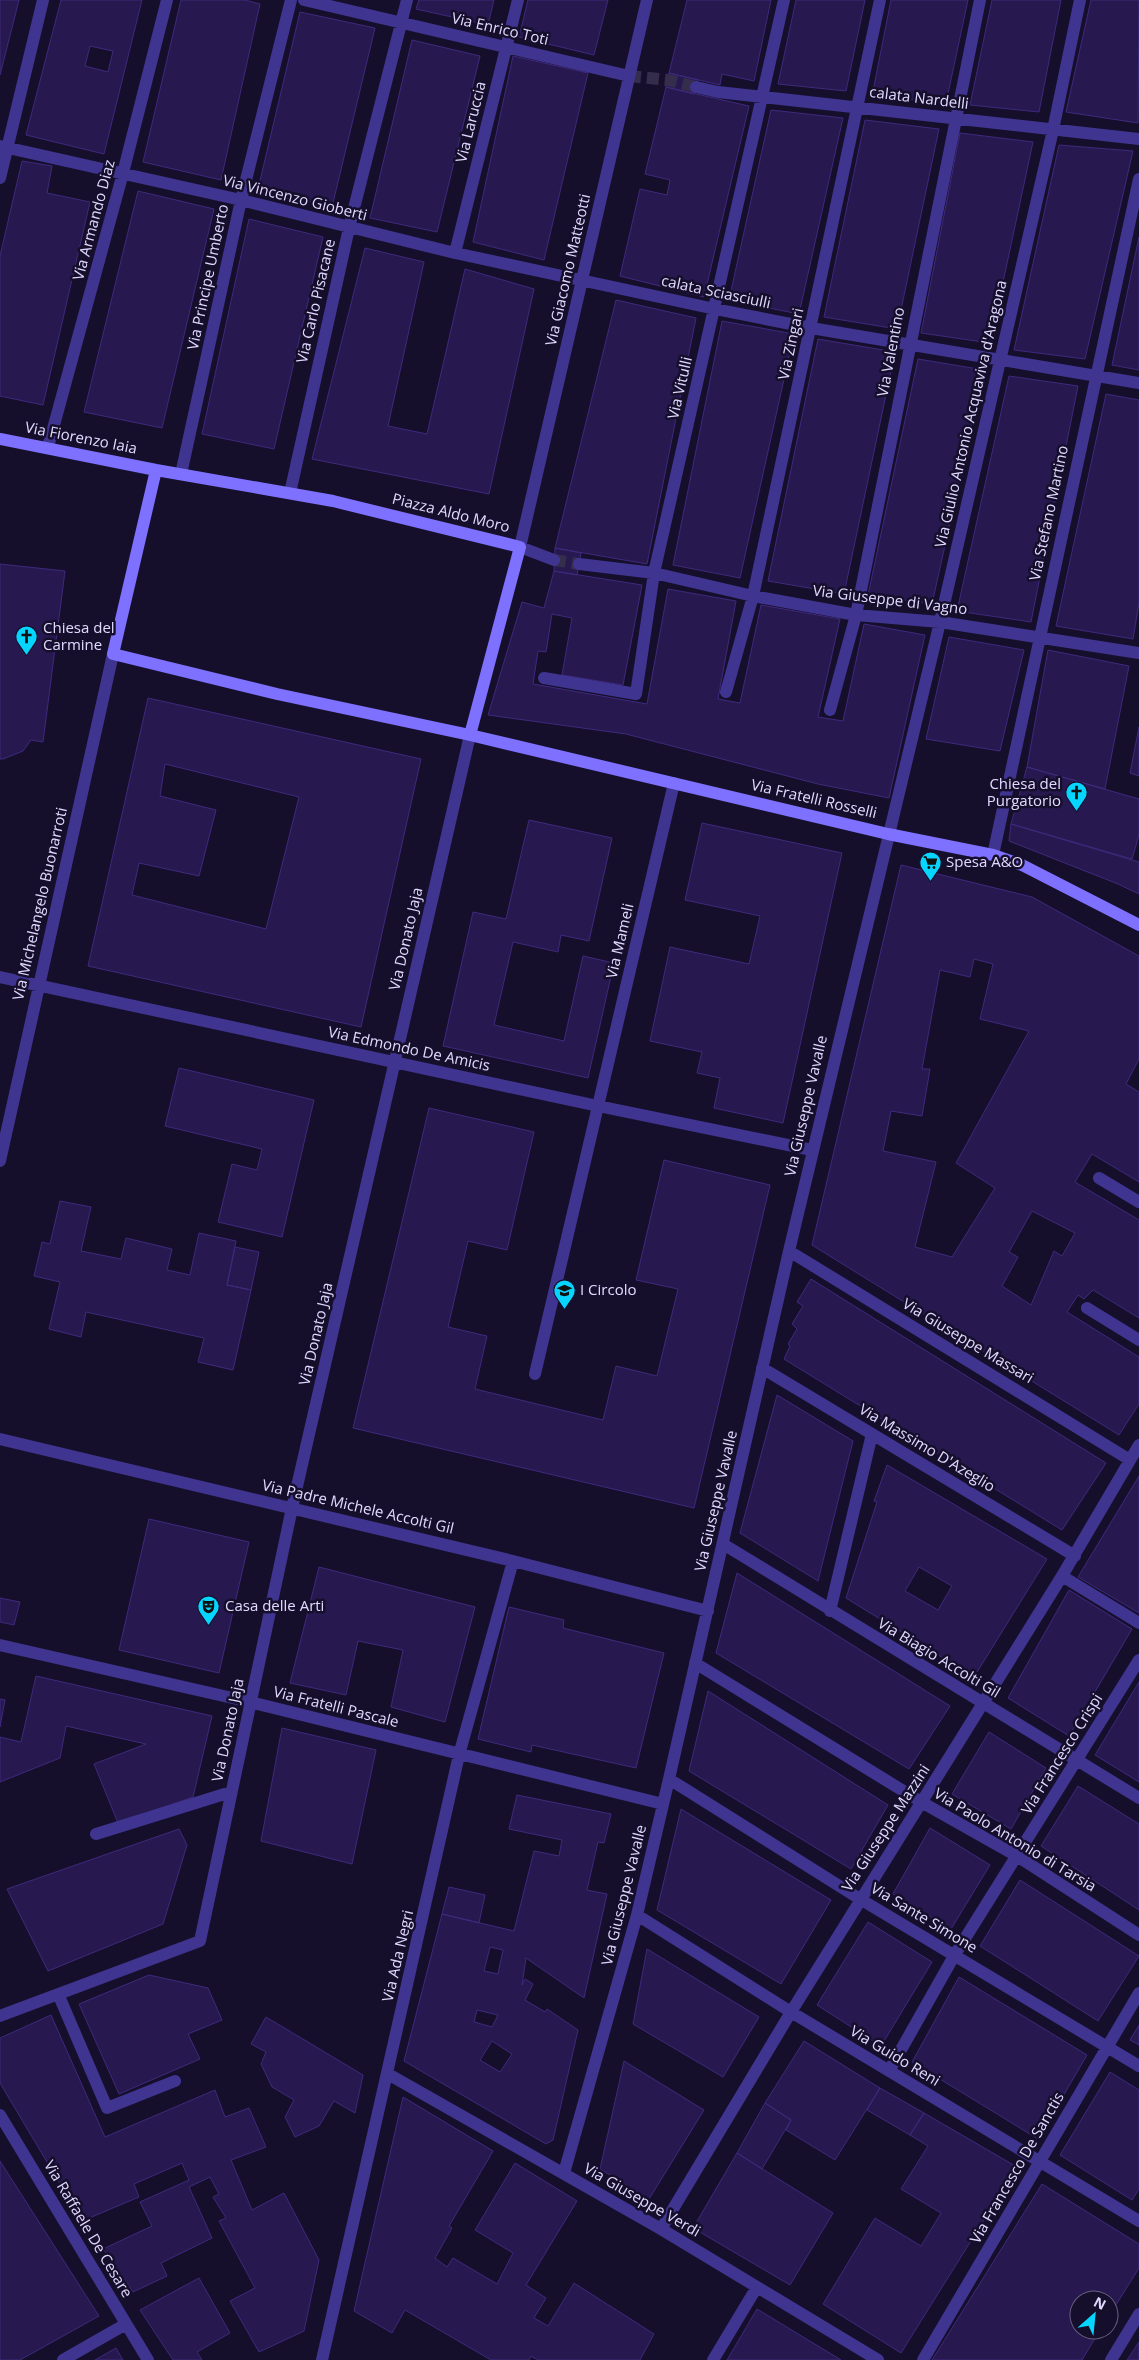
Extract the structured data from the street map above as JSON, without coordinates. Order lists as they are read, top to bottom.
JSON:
{
  "streets": {
    "street": [
      "Via Enrico Toti",
      "calata Nardelli",
      "Via Laruccia",
      "Via Vincenzo Gioberti",
      "Via Armando Diaz",
      "Via Giacomo Matteotti",
      "Via Principe Umberto",
      "calata Sciasciulli",
      "Via Carlo Pisacane",
      "Via Zingari",
      "Via Valentino",
      "Via Vitulli",
      "Via Giulio Antonio Acquaviva d'Aragona",
      "Via Fiorenzo Iaia",
      "Piazza Aldo Moro",
      "Via Stefano Martino",
      "Via Giuseppe di Vagno",
      "Via Fratelli Rosselli",
      "Via Michelangelo Buonarroti",
      "Via Donato Jaja",
      "Via Mameli",
      "Via Edmondo De Amicis",
      "Via Giuseppe Vavalle",
      "Via Giuseppe Massari",
      "Via Massimo D'Azeglio",
      "Via Padre Michele Accolti Gil",
      "Via Biagio Accolti Gil",
      "Via Fratelli Pascale",
      "Via Francesco Crispi",
      "Via Giuseppe Mazzini",
      "Via Paolo Antonio di Tarsia",
      "Via Sante Simone",
      "Via Ada Negri",
      "Via Guido Reni",
      "Via Francesco De Sanctis",
      "Via Giuseppe Verdi",
      "Via Raffaele De Cesare"
    ]
  },
  "crossings": [
    ["Via Enrico Toti", "Via Laruccia"],
    ["Via Enrico Toti", "Via Giacomo Matteotti"],
    ["Via Enrico Toti", "Via Carlo Pisacane"],
    ["calata Nardelli", "Via Zingari"],
    ["calata Nardelli", "Via Valentino"],
    ["calata Nardelli", "Via Vitulli"],
    ["calata Nardelli", "Via Giulio Antonio Acquaviva d'Aragona"],
    ["Via Laruccia", "Via Vincenzo Gioberti"],
    ["Via Vincenzo Gioberti", "Via Armando Diaz"],
    ["Via Vincenzo Gioberti", "Via Giacomo Matteotti"],
    ["Via Vincenzo Gioberti", "Via Principe Umberto"],
    ["Via Vincenzo Gioberti", "calata Sciasciulli"],
    ["Via Vincenzo Gioberti", "Via Carlo Pisacane"],
    ["Via Armando Diaz", "Via Fiorenzo Iaia"],
    ["Via Giacomo Matteotti", "calata Sciasciulli"],
    ["Via Giacomo Matteotti", "Piazza Aldo Moro"],
    ["Via Principe Umberto", "Piazza Aldo Moro"],
    ["calata Sciasciulli", "Via Zingari"],
    ["calata Sciasciulli", "Via Valentino"],
    ["calata Sciasciulli", "Via Vitulli"],
    ["calata Sciasciulli", "Via Giulio Antonio Acquaviva d'Aragona"],
    ["calata Sciasciulli", "Via Stefano Martino"],
    ["Via Carlo Pisacane", "Piazza Aldo Moro"],
    ["Via Zingari", "Via Giuseppe di Vagno"],
    ["Via Valentino", "Via Giuseppe di Vagno"],
    ["Via Vitulli", "Via Giuseppe di Vagno"],
    ["Via Giulio Antonio Acquaviva d'Aragona", "Via Giuseppe di Vagno"],
    ["Via Giulio Antonio Acquaviva d'Aragona", "Via Fratelli Rosselli"],
    ["Via Giulio Antonio Acquaviva d'Aragona", "Via Giuseppe Vavalle"],
    ["Via Fiorenzo Iaia", "Piazza Aldo Moro"],
    ["Piazza Aldo Moro", "Via Fratelli Rosselli"],
    ["Piazza Aldo Moro", "Via Donato Jaja"],
    ["Via Stefano Martino", "Via Giuseppe di Vagno"],
    ["Via Stefano Martino", "Via Fratelli Rosselli"],
    ["Via Fratelli Rosselli", "Via Donato Jaja"],
    ["Via Fratelli Rosselli", "Via Mameli"],
    ["Via Fratelli Rosselli", "Via Giuseppe Vavalle"],
    ["Via Michelangelo Buonarroti", "Via Edmondo De Amicis"],
    ["Via Donato Jaja", "Via Edmondo De Amicis"],
    ["Via Donato Jaja", "Via Padre Michele Accolti Gil"],
    ["Via Donato Jaja", "Via Fratelli Pascale"],
    ["Via Mameli", "Via Edmondo De Amicis"],
    ["Via Edmondo De Amicis", "Via Giuseppe Vavalle"],
    ["Via Giuseppe Vavalle", "Via Giuseppe Massari"],
    ["Via Giuseppe Vavalle", "Via Massimo D'Azeglio"],
    ["Via Giuseppe Vavalle", "Via Padre Michele Accolti Gil"],
    ["Via Giuseppe Vavalle", "Via Biagio Accolti Gil"],
    ["Via Giuseppe Vavalle", "Via Fratelli Pascale"],
    ["Via Giuseppe Vavalle", "Via Paolo Antonio di Tarsia"],
    ["Via Giuseppe Vavalle", "Via Sante Simone"],
    ["Via Giuseppe Vavalle", "Via Guido Reni"],
    ["Via Giuseppe Vavalle", "Via Giuseppe Verdi"],
    ["Via Giuseppe Massari", "Via Giuseppe Mazzini"],
    ["Via Massimo D'Azeglio", "Via Giuseppe Mazzini"],
    ["Via Padre Michele Accolti Gil", "Via Ada Negri"],
    ["Via Biagio Accolti Gil", "Via Francesco Crispi"],
    ["Via Biagio Accolti Gil", "Via Giuseppe Mazzini"],
    ["Via Fratelli Pascale", "Via Ada Negri"],
    ["Via Francesco Crispi", "Via Paolo Antonio di Tarsia"],
    ["Via Francesco Crispi", "Via Sante Simone"],
    ["Via Francesco Crispi", "Via Guido Reni"],
    ["Via Giuseppe Mazzini", "Via Paolo Antonio di Tarsia"],
    ["Via Giuseppe Mazzini", "Via Sante Simone"],
    ["Via Giuseppe Mazzini", "Via Guido Reni"],
    ["Via Giuseppe Mazzini", "Via Giuseppe Verdi"],
    ["Via Sante Simone", "Via Francesco De Sanctis"],
    ["Via Ada Negri", "Via Giuseppe Verdi"],
    ["Via Guido Reni", "Via Francesco De Sanctis"]
  ],
  "places": {
    "church": ["Chiesa del Carmine", "Chiesa del Purgatorio"],
    "supermarket": ["Spesa A&O"],
    "school or university": ["I Circolo"],
    "theatre": ["Casa delle Arti"]
  },
  "north": "top right"
}
